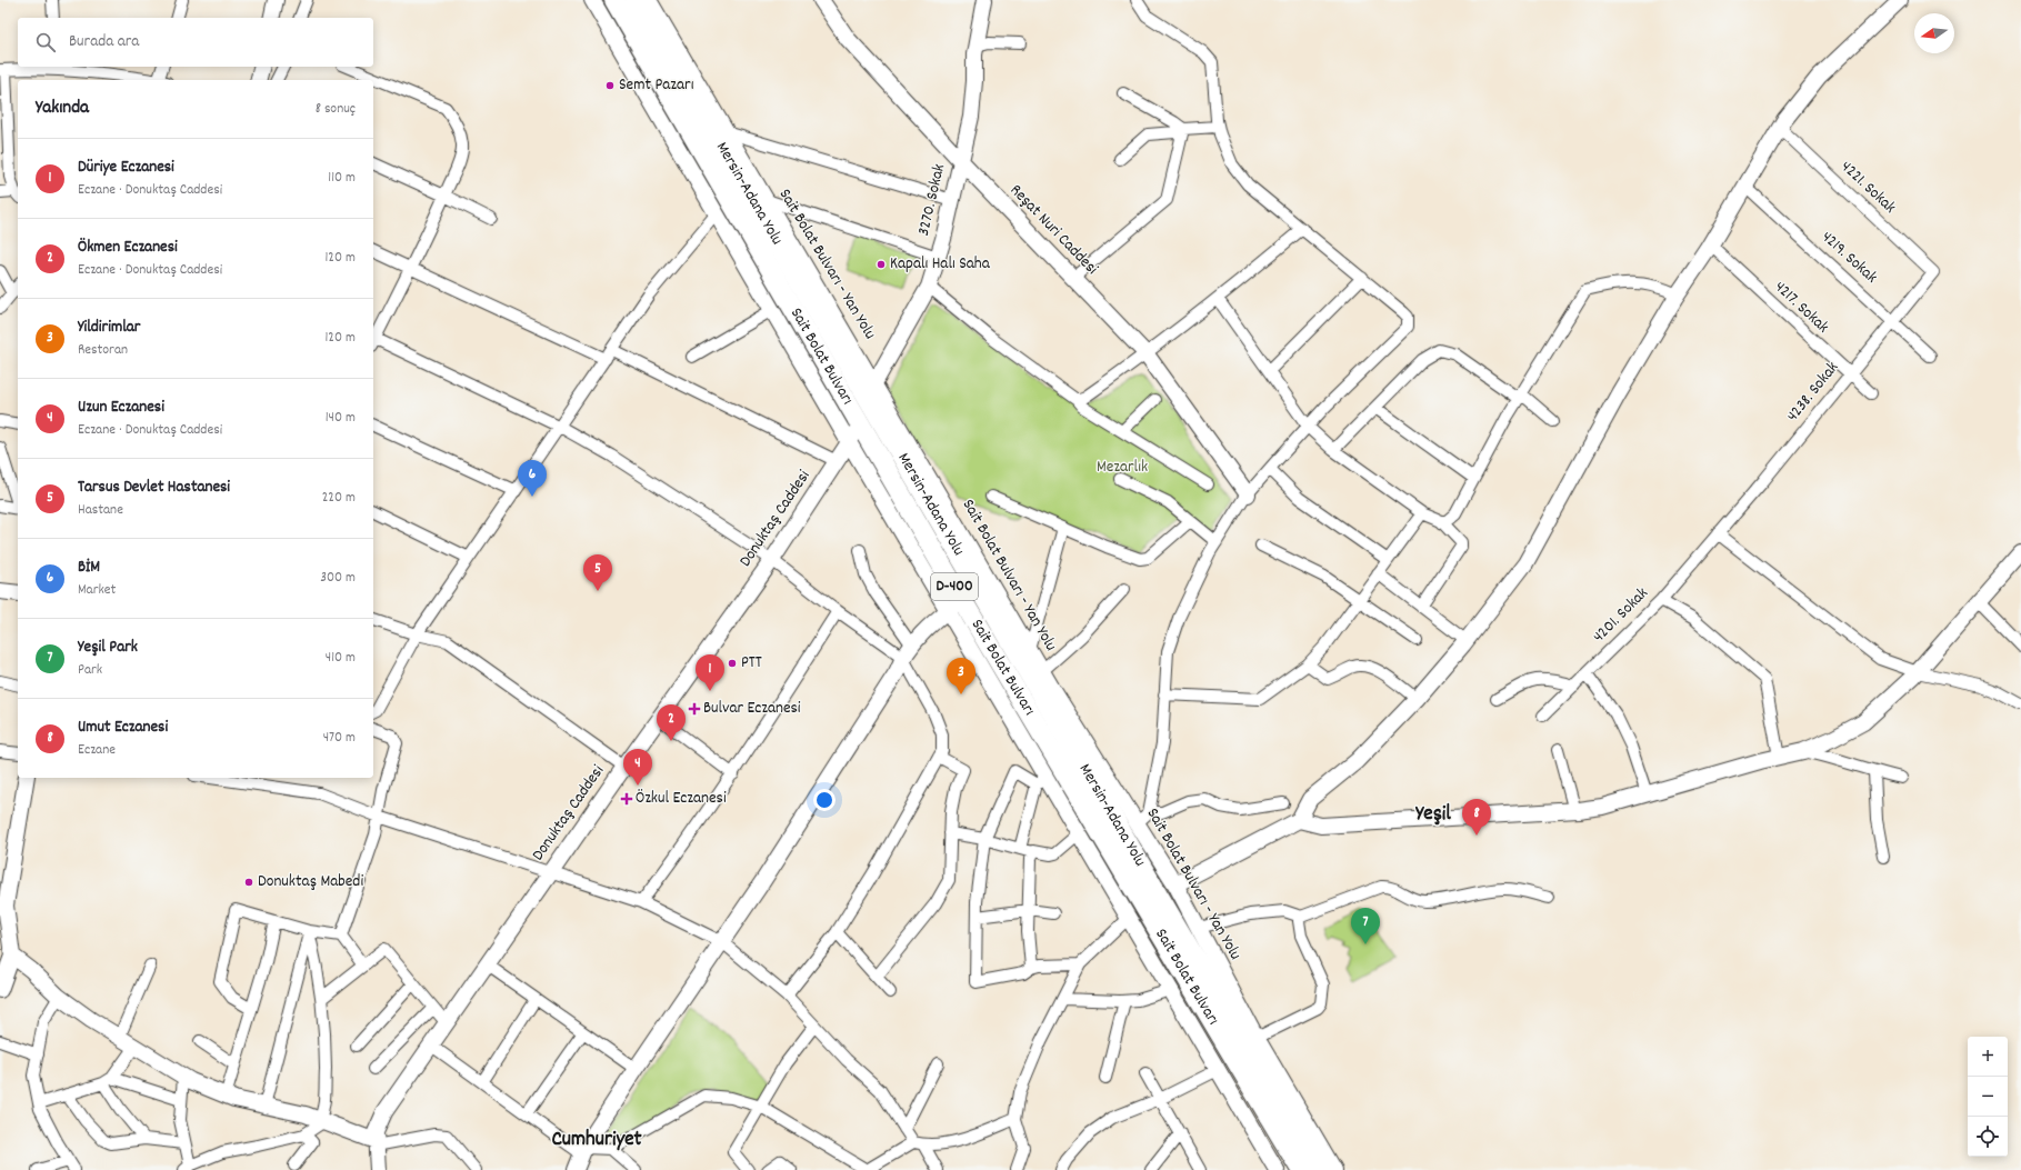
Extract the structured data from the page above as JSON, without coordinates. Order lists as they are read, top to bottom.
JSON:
{
  "streets": {
    "highway": ["Mersin-Adana Yolu", "Sait Bolat Bulvarı", "D-400"],
    "street": [
      "4221. Sokak",
      "3270. Sokak",
      "Reşat Nuri Caddesi",
      "4219. Sokak",
      "Sait Bolat Bulvarı - Yan Yolu",
      "4217. Sokak",
      "4238. Sokak",
      "Donuktaş Caddesi",
      "4201. Sokak"
    ]
  },
  "crossings": [
    ["4221. Sokak", "4238. Sokak"],
    ["Mersin-Adana Yolu", "3270. Sokak"],
    ["Mersin-Adana Yolu", "Sait Bolat Bulvarı - Yan Yolu"],
    ["3270. Sokak", "Reşat Nuri Caddesi"],
    ["3270. Sokak", "Sait Bolat Bulvarı - Yan Yolu"],
    ["3270. Sokak", "Sait Bolat Bulvarı"],
    ["3270. Sokak", "Donuktaş Caddesi"],
    ["4219. Sokak", "4238. Sokak"],
    ["4217. Sokak", "4238. Sokak"],
    ["4238. Sokak", "4201. Sokak"]
  ],
  "districts": ["Yeşil", "Cumhuriyet"],
  "parks": ["Mezarlık"],
  "places": {
    "other": [
      "Semt Pazarı",
      "Kapalı Halı Saha",
      "PTT",
      "Donuktaş Mabedi"
    ],
    "health": ["Bulvar Eczanesi", "Özkul Eczanesi"]
  },
  "north": "left",
  "page": {
    "search": "Burada ara",
    "heading": ["Yakında", "8 sonuç"],
    "list": [
      {
        "mark": "1",
        "name": "Düriye Eczanesi",
        "note": "Eczane · Donuktaş Caddesi",
        "value": "110 m"
      },
      {
        "mark": "2",
        "name": "Ökmen Eczanesi",
        "note": "Eczane · Donuktaş Caddesi",
        "value": "120 m"
      },
      {
        "mark": "3",
        "name": "Yildirimlar",
        "note": "Restoran",
        "value": "120 m"
      },
      {
        "mark": "4",
        "name": "Uzun Eczanesi",
        "note": "Eczane · Donuktaş Caddesi",
        "value": "140 m"
      },
      {
        "mark": "5",
        "name": "Tarsus Devlet Hastanesi",
        "note": "Hastane",
        "value": "220 m"
      },
      {
        "mark": "6",
        "name": "BİM",
        "note": "Market",
        "value": "300 m"
      },
      {
        "mark": "7",
        "name": "Yeşil Park",
        "note": "Park",
        "value": "410 m"
      },
      {
        "mark": "8",
        "name": "Umut Eczanesi",
        "note": "Eczane",
        "value": "470 m"
      }
    ],
    "pins": [
      "6",
      "5",
      "1",
      "3",
      "2",
      "4",
      "8",
      "7"
    ],
    "map_buttons": ["+", "−"]
  }
}
